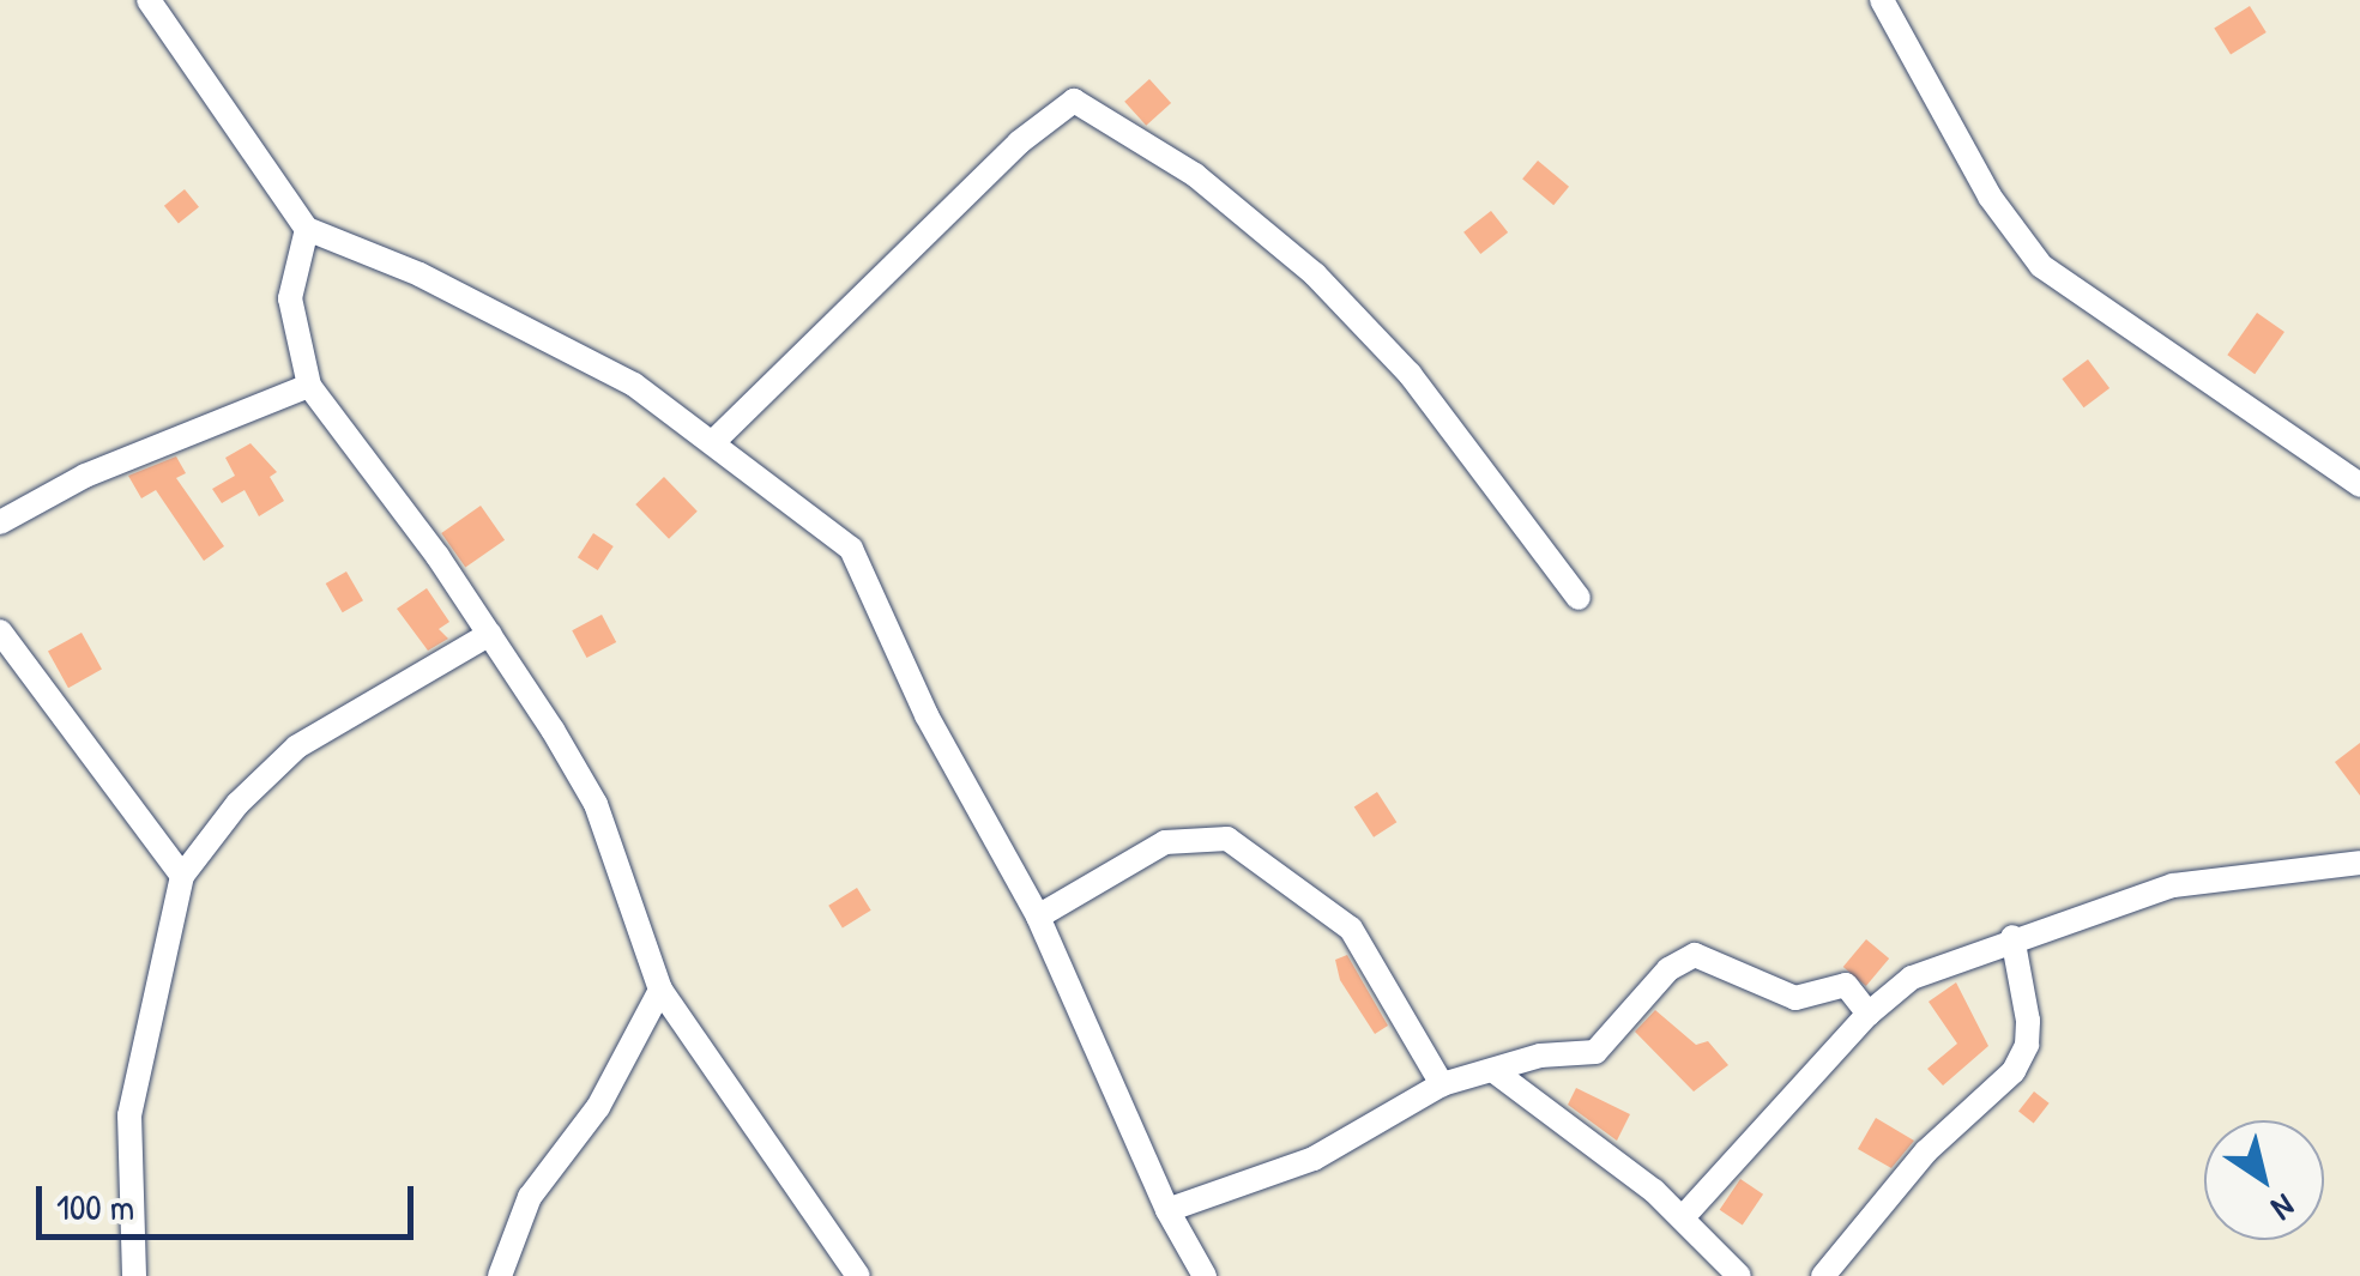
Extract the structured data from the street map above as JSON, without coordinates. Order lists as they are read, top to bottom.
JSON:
{
  "scale_bar": "100 m",
  "north": "bottom right"
}
